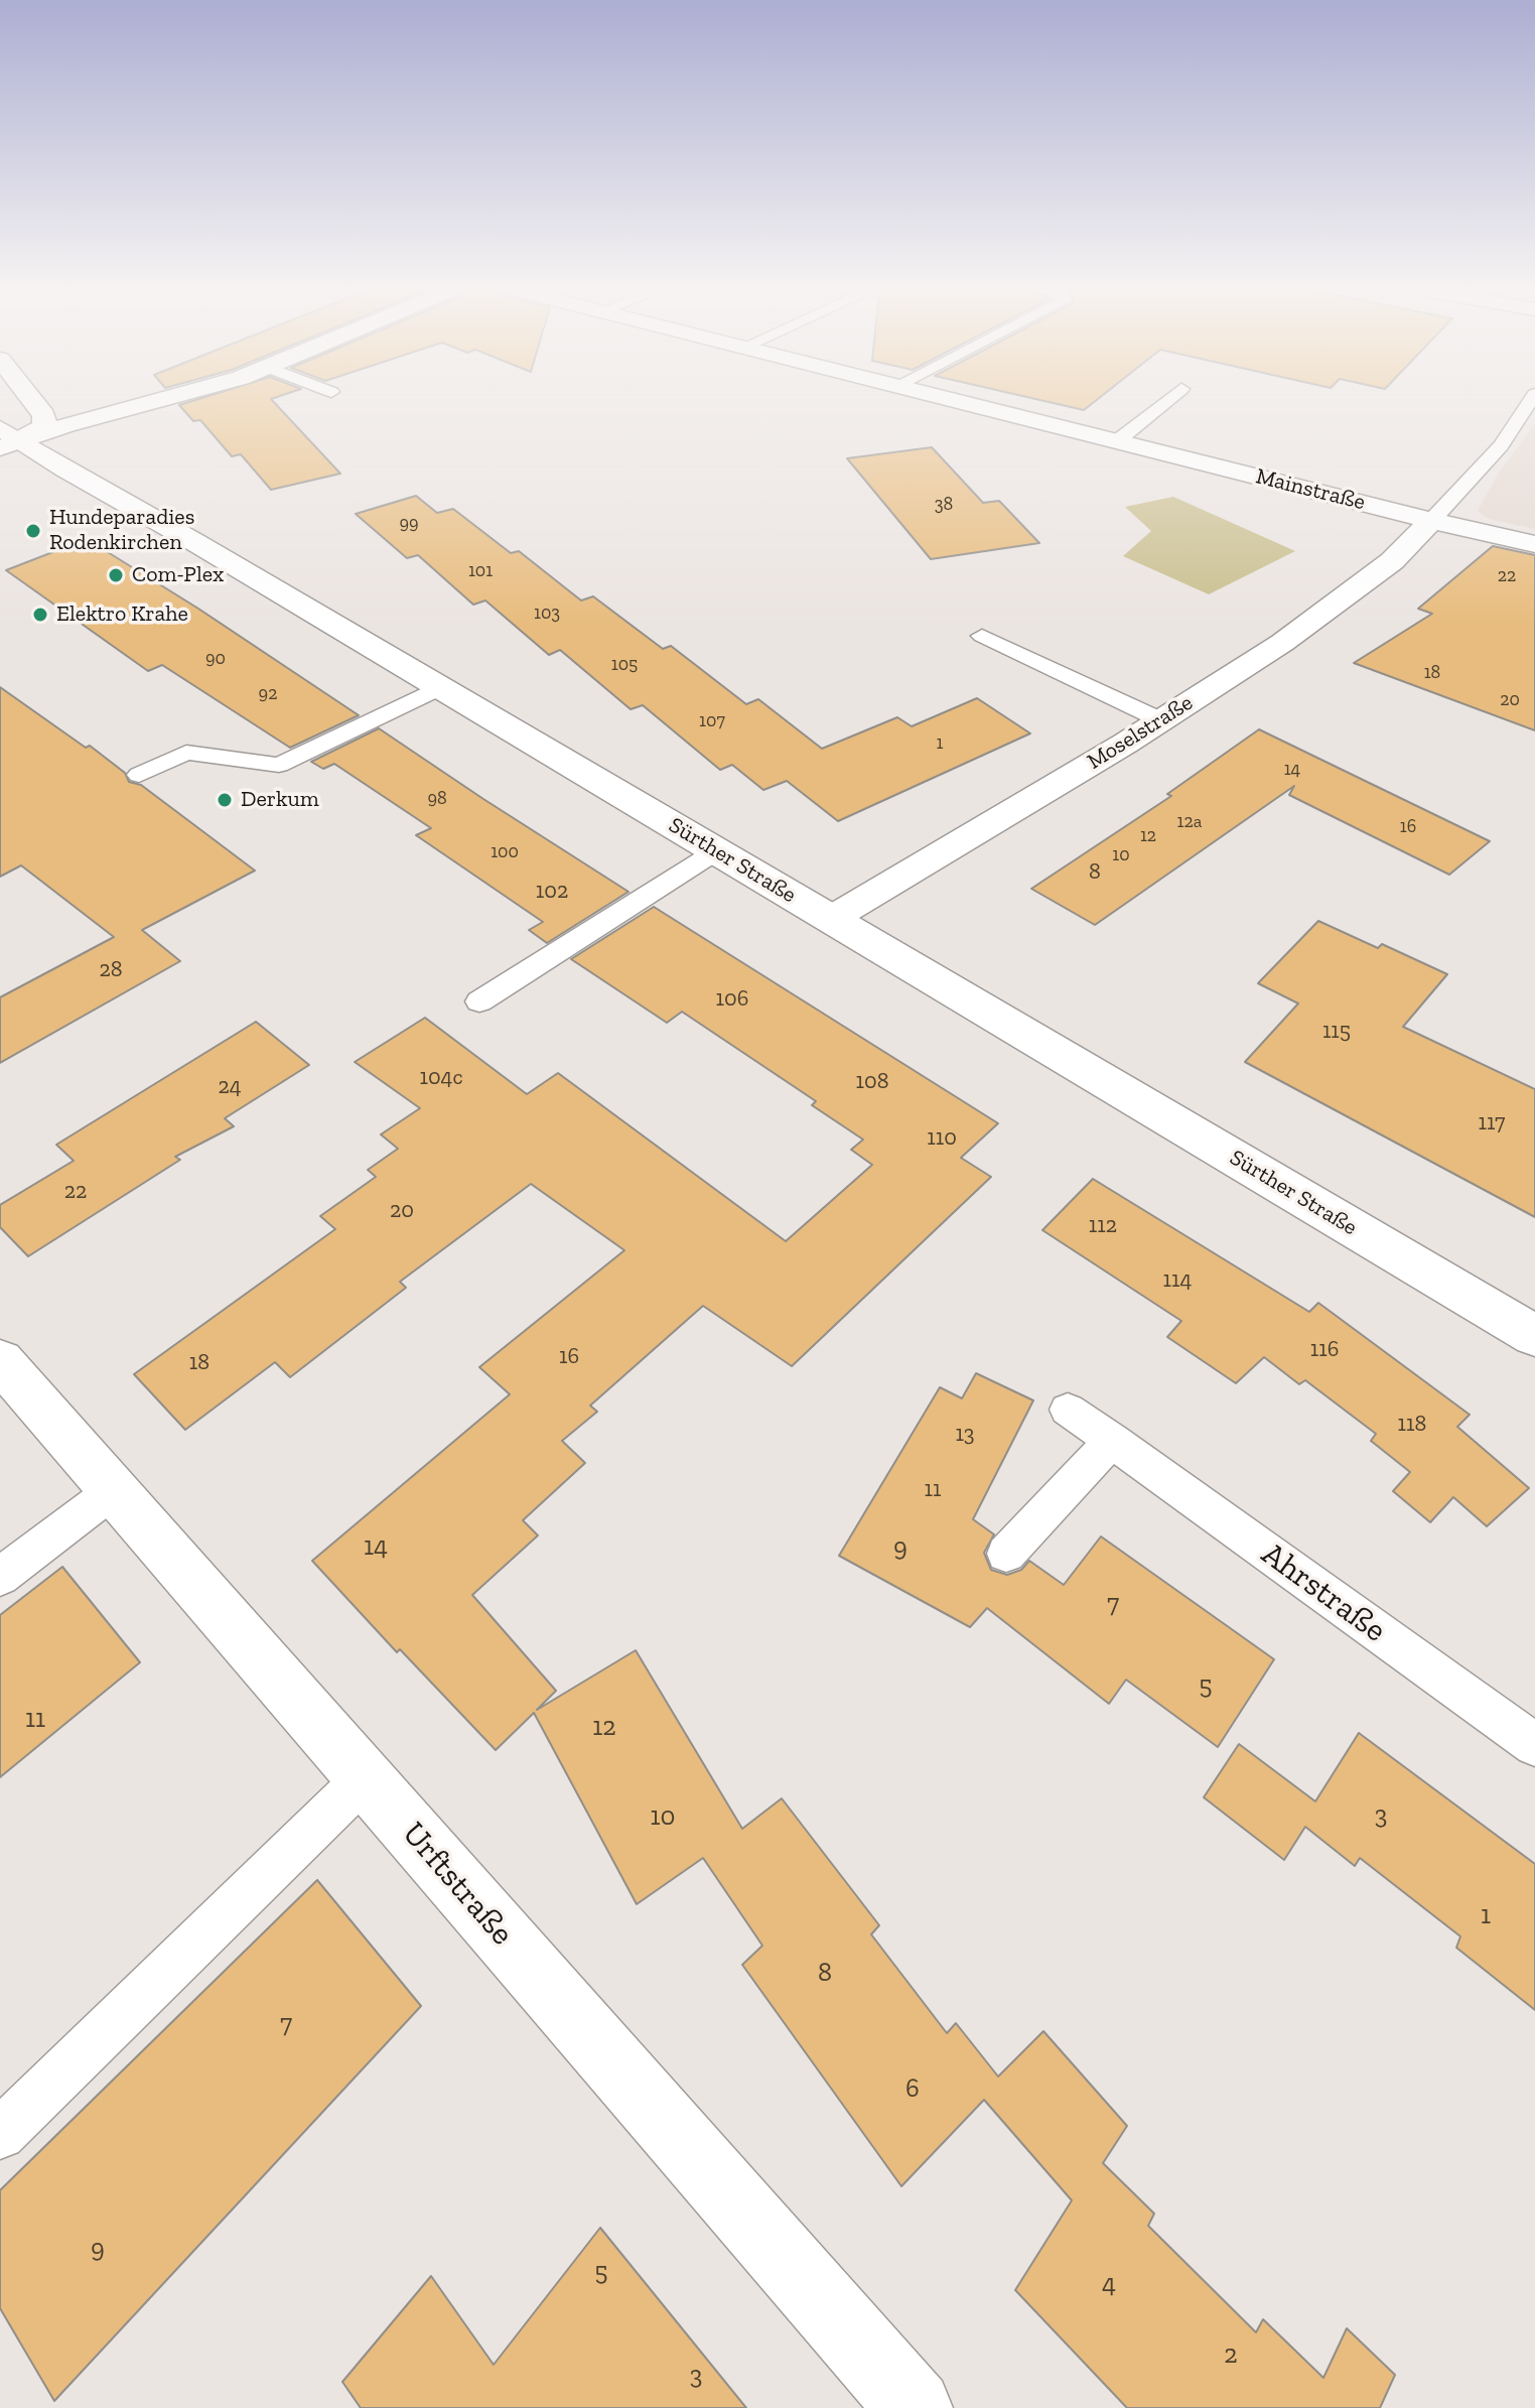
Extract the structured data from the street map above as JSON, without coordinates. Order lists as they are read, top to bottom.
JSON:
{
  "streets": {
    "street": [
      "Mainstraße",
      "Moselstraße",
      "Sürther Straße",
      "Urftstraße"
    ],
    "lane": ["Ahrstraße"]
  },
  "crossings": [
    ["Mainstraße", "Moselstraße"],
    ["Moselstraße", "Sürther Straße"]
  ],
  "places": [
    "Hundeparadies Rodenkirchen",
    "Com-Plex",
    "Elektro Krahe",
    "Derkum"
  ],
  "house_numbers": [
    "38",
    "99",
    "101",
    "22",
    "103",
    "90",
    "105",
    "18",
    "92",
    "20",
    "107",
    "1",
    "14",
    "98",
    "12a",
    "16",
    "12",
    "100",
    "10",
    "8",
    "102",
    "28",
    "106",
    "115",
    "104c",
    "108",
    "24",
    "117",
    "110",
    "22",
    "20",
    "112",
    "114",
    "116",
    "16",
    "18",
    "118",
    "13",
    "11",
    "14",
    "9",
    "7",
    "5",
    "11",
    "12",
    "3",
    "10",
    "1",
    "8",
    "7",
    "6",
    "9",
    "5",
    "4",
    "2",
    "3"
  ]
}
